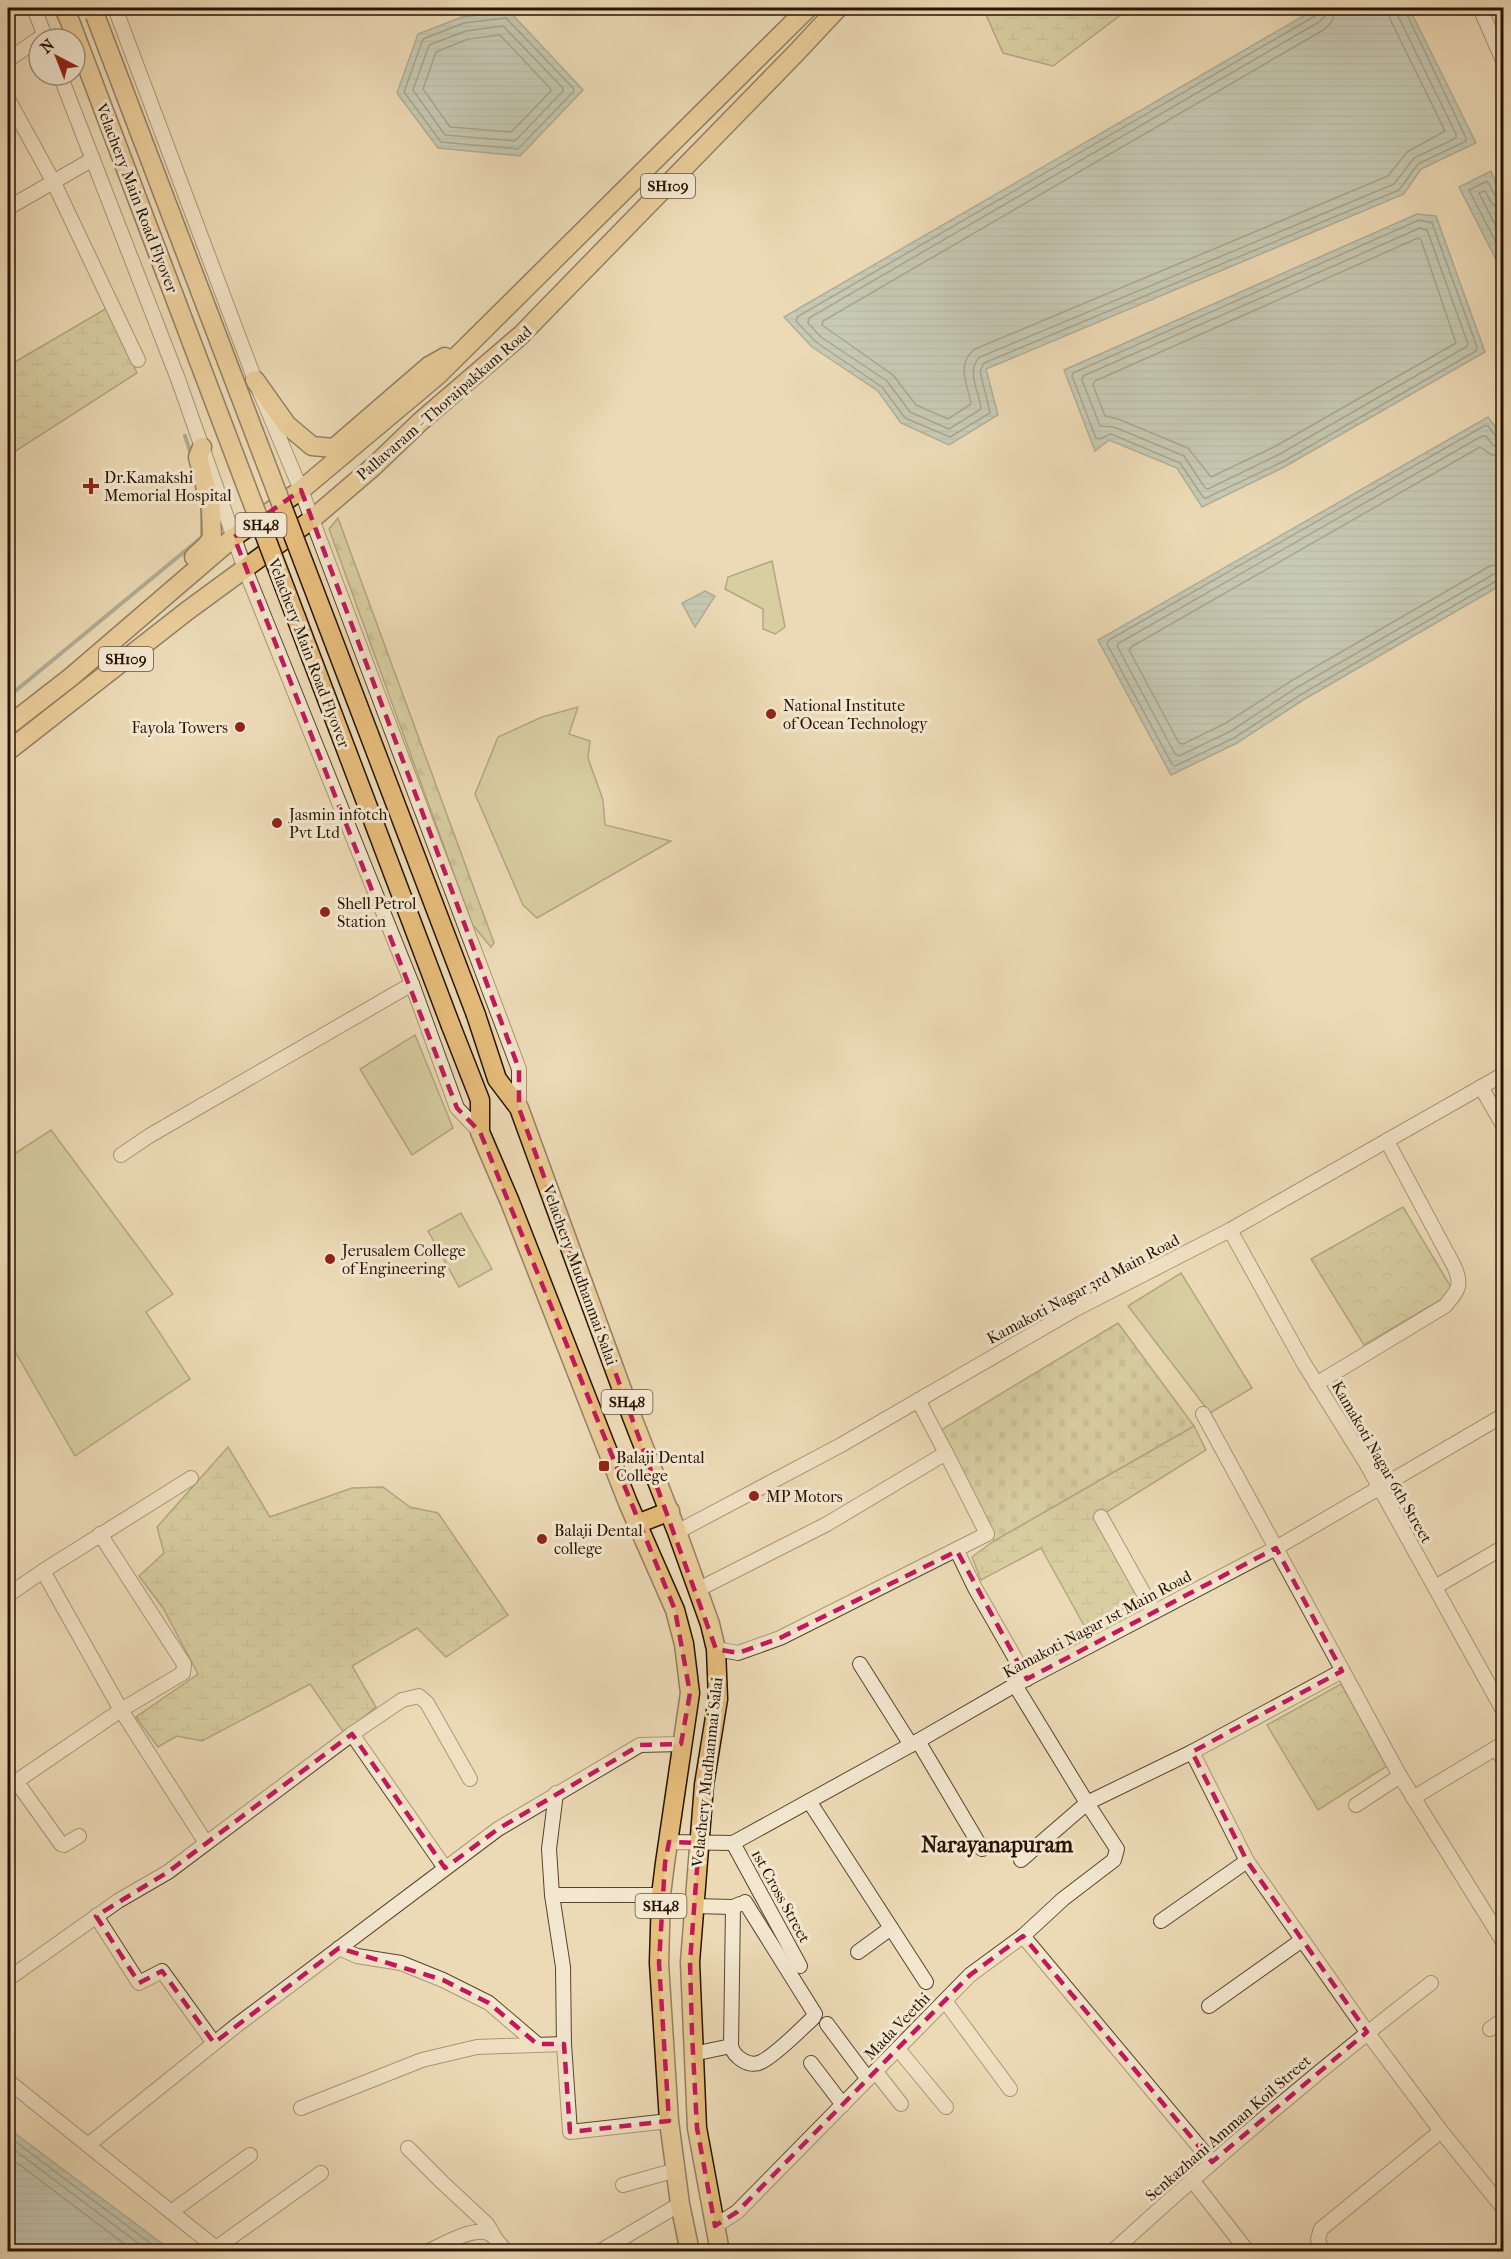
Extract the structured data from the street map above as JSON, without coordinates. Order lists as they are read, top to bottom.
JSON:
{
  "streets": {
    "main road": [
      "SH109",
      "Velachery Main Road Flyover",
      "Pallavaram - Thoraipakkam Road",
      "SH48",
      "Velachery Mudhanmai Salai"
    ],
    "street": [
      "Kamakoti Nagar 3rd Main Road",
      "Kamakoti Nagar 6th Street",
      "Kamakoti Nagar 1st Main Road",
      "1st Cross Street",
      "Mada Veethi",
      "Senkazhani Amman Koil Street"
    ]
  },
  "crossings": [
    ["Velachery Main Road Flyover", "Velachery Mudhanmai Salai"],
    ["Velachery Mudhanmai Salai", "Kamakoti Nagar 3rd Main Road"],
    ["Velachery Mudhanmai Salai", "Kamakoti Nagar 1st Main Road"],
    ["Velachery Mudhanmai Salai", "Mada Veethi"],
    ["Kamakoti Nagar 3rd Main Road", "Kamakoti Nagar 6th Street"],
    ["Kamakoti Nagar 6th Street", "Kamakoti Nagar 1st Main Road"],
    ["Kamakoti Nagar 1st Main Road", "1st Cross Street"]
  ],
  "districts": ["Narayanapuram"],
  "places": {
    "health": ["Dr.Kamakshi Memorial Hospital"],
    "other": [
      "National Institute of Ocean Technology",
      "Fayola Towers",
      "Jasmin infotch Pvt Ltd",
      "Shell Petrol Station",
      "Jerusalem College of Engineering",
      "MP Motors",
      "Balaji Dental college"
    ],
    "transit": ["Balaji Dental College"]
  },
  "north": "top left"
}
